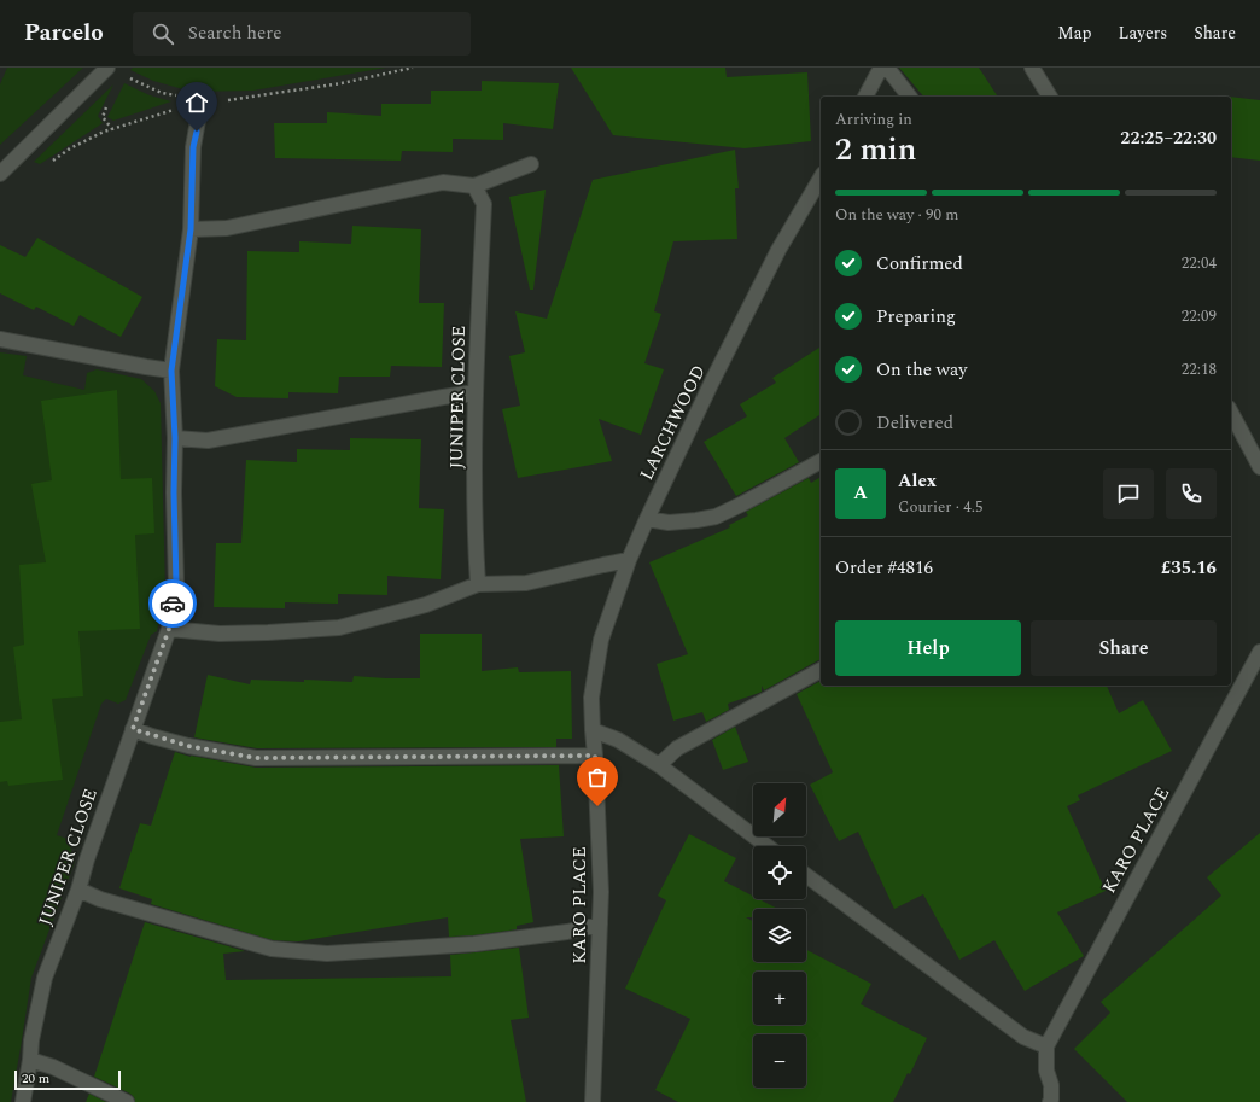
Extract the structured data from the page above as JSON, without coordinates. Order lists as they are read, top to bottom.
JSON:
{
  "streets": {
    "lane": ["JUNIPER CLOSE", "LARCHWOOD", "KARO PLACE"]
  },
  "crossings": [
    ["LARCHWOOD", "KARO PLACE"]
  ],
  "scale_bar": "20 m",
  "north": "top right",
  "page": {
    "header": "Parcelo",
    "search": "Search here",
    "nav": ["Map", "Layers", "Share"],
    "heading": ["2 min", "Arriving in", "22:25–22:30"],
    "panel": [
      "Alex",
      "Courier · 4.5",
      "Order #4816",
      "£35.16"
    ],
    "bar": "On the way · 90 m",
    "list": [
      ["Confirmed", "22:04"],
      ["Preparing", "22:09"],
      ["On the way", "22:18"],
      "Delivered"
    ],
    "round": "A",
    "buttons": ["Help", "Share"],
    "map_buttons": ["+", "−"],
    "scale": "20 m"
  }
}
